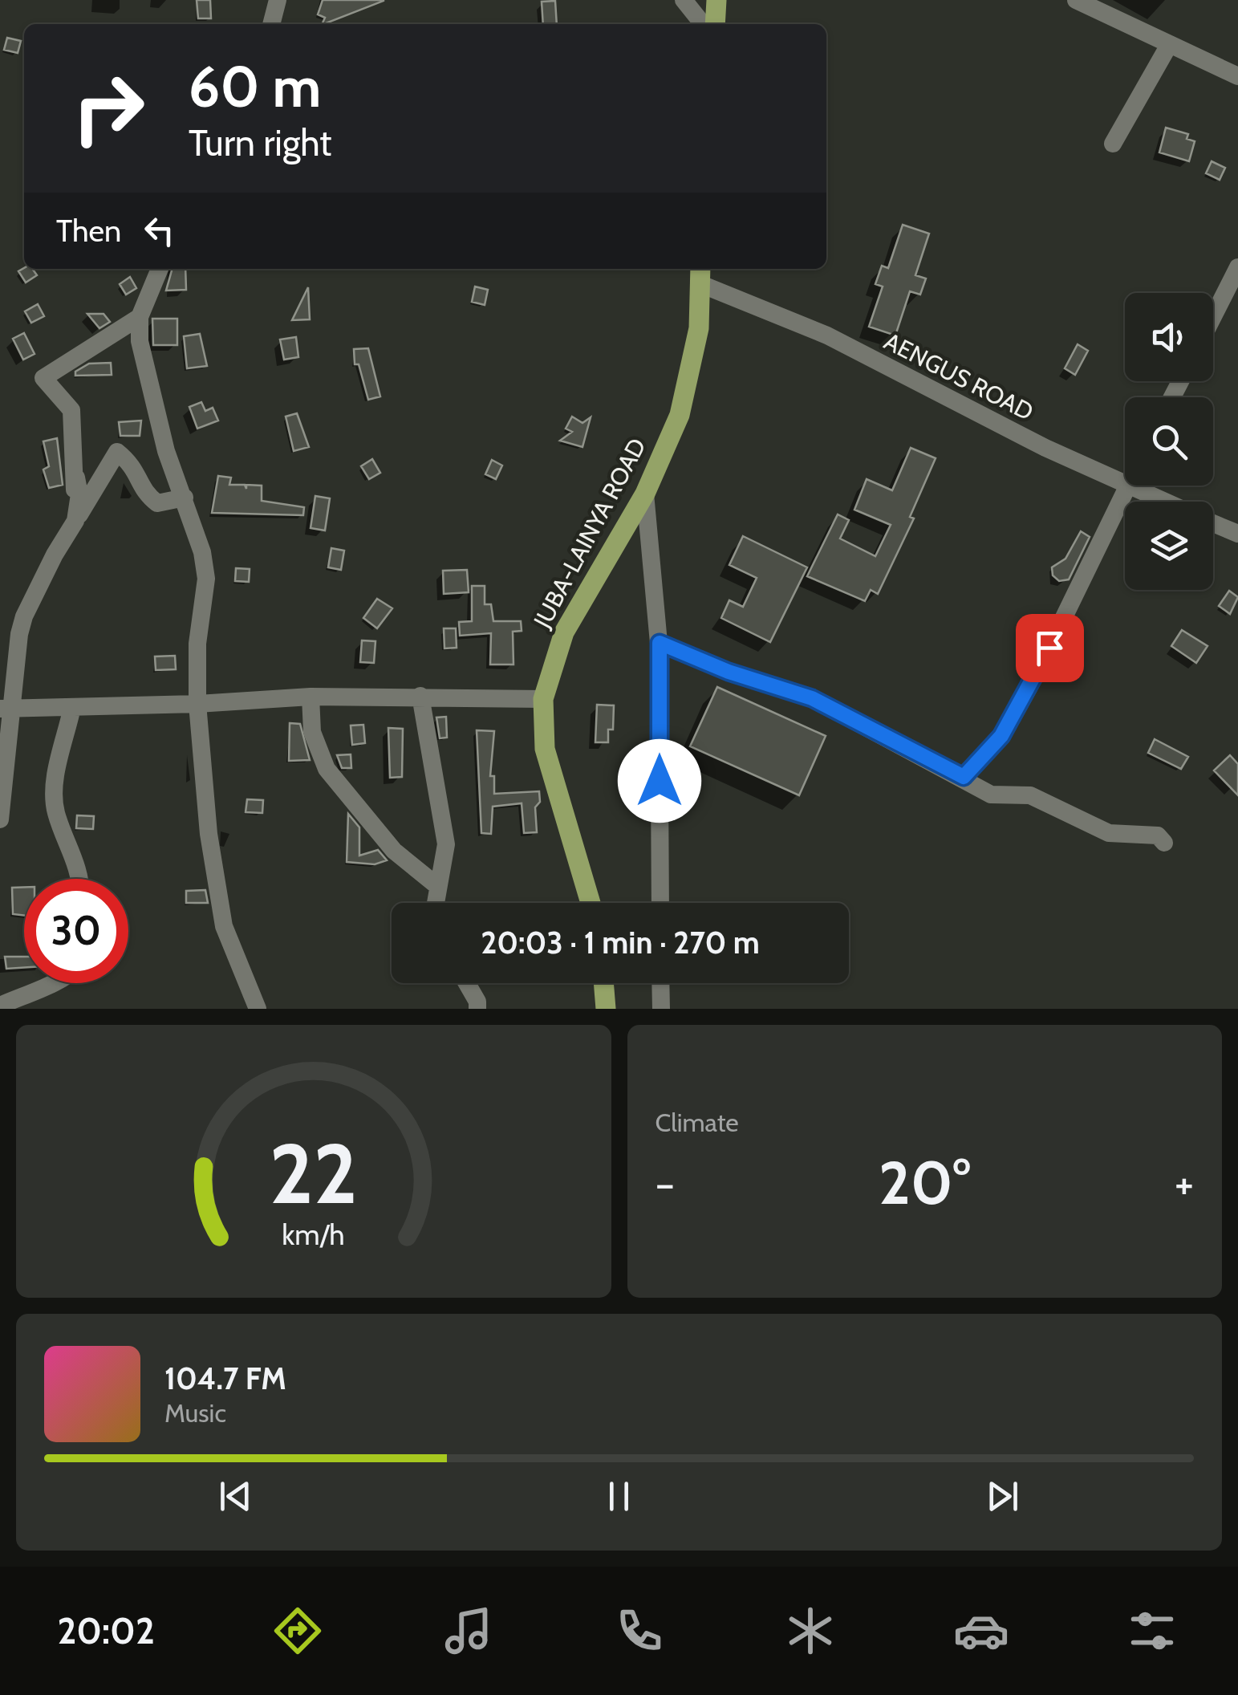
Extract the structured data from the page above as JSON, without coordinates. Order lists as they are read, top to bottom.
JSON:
{
  "streets": {
    "main road": ["JUBA-LAINYA ROAD"],
    "street": ["AENGUS ROAD"]
  },
  "crossings": [
    ["AENGUS ROAD", "JUBA-LAINYA ROAD"]
  ],
  "page": {
    "turn": ["60 m", "Turn right"],
    "then": "Then",
    "limit": "30",
    "trip": "20:03 · 1 min · 270 m",
    "tile": "Climate",
    "heat": ["−", "20°", "+"],
    "song": ["104.7 FM", "Music"],
    "tabs": "20:02",
    "gauge": ["22", "km/h"]
  }
}
